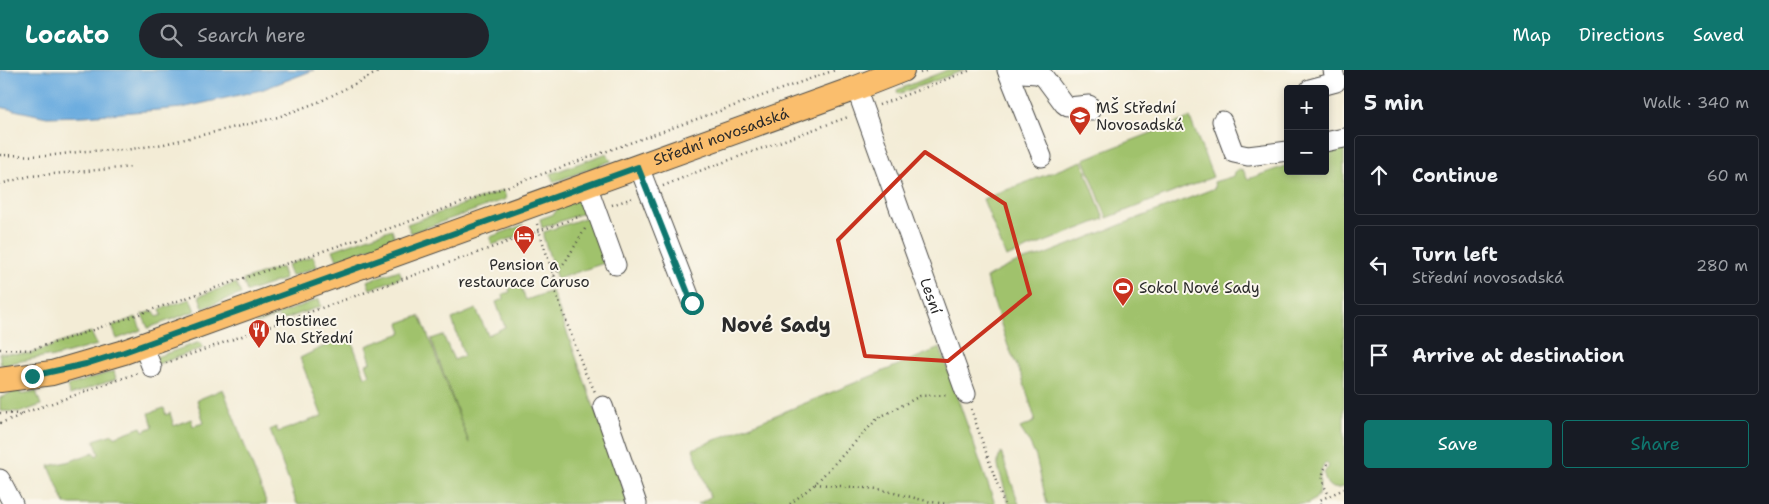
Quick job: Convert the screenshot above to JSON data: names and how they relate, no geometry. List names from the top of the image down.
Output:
{
  "streets": {
    "main road": ["Střední novosadská"],
    "street": ["Lesní"]
  },
  "crossings": [
    ["Střední novosadská", "Lesní"]
  ],
  "districts": ["Nové Sady"],
  "places": {
    "school or university": ["MŠ Střední Novosadská"],
    "hotel": ["Pension a restaurace Caruso"],
    "sports": ["Sokol Nové Sady"],
    "restaurant": ["Hostinec Na Střední"]
  },
  "page": {
    "header": "Locato",
    "search": "Search here",
    "nav": ["Map", "Directions", "Saved"],
    "heading": ["5 min", "Walk · 340 m"],
    "map_buttons": ["+", "−"],
    "list": [
      ["Continue", "60 m"],
      ["Turn left", "Střední novosadská", "280 m"],
      "Arrive at destination"
    ],
    "buttons": ["Save", "Share"]
  }
}
